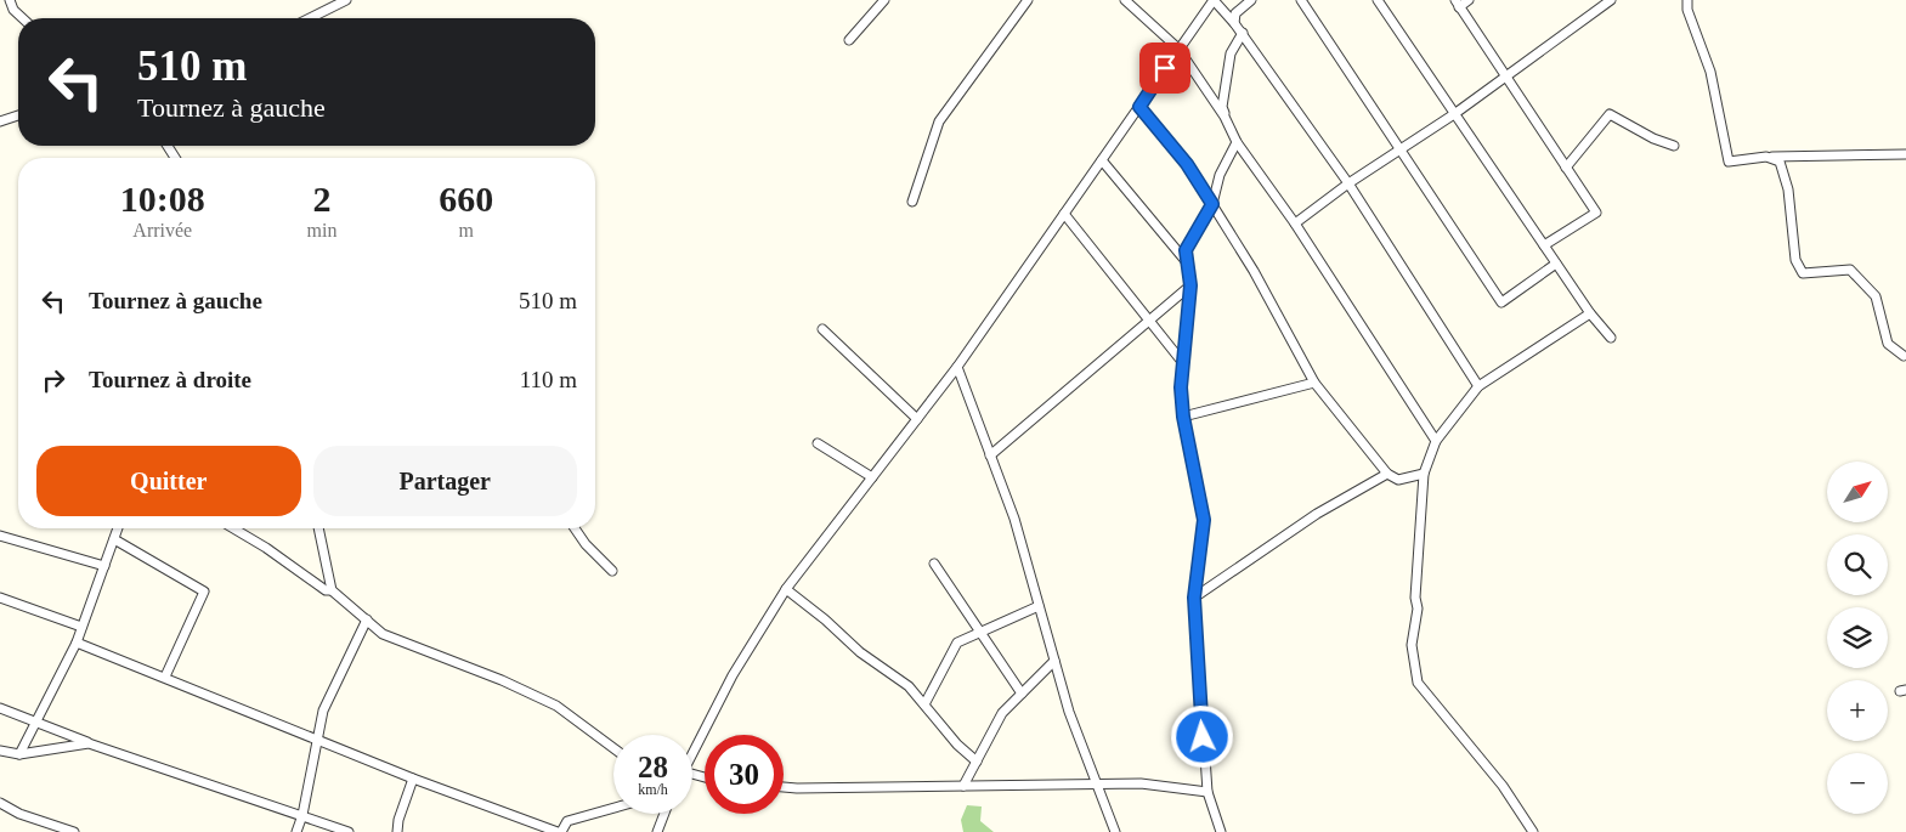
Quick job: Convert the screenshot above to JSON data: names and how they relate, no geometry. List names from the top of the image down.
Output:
{
  "north": "top right",
  "page": {
    "turn": ["510 m", "Tournez à gauche"],
    "eta": [
      "10:08",
      "Arrivée",
      "2",
      "min",
      "660",
      "m"
    ],
    "list": [
      {
        "name": "Tournez à gauche",
        "value": "510 m"
      },
      {
        "name": "Tournez à droite",
        "value": "110 m"
      }
    ],
    "buttons": ["Quitter", "Partager"],
    "map_buttons": ["+", "−"],
    "speed": "28 km/h",
    "limit": "30"
  }
}
